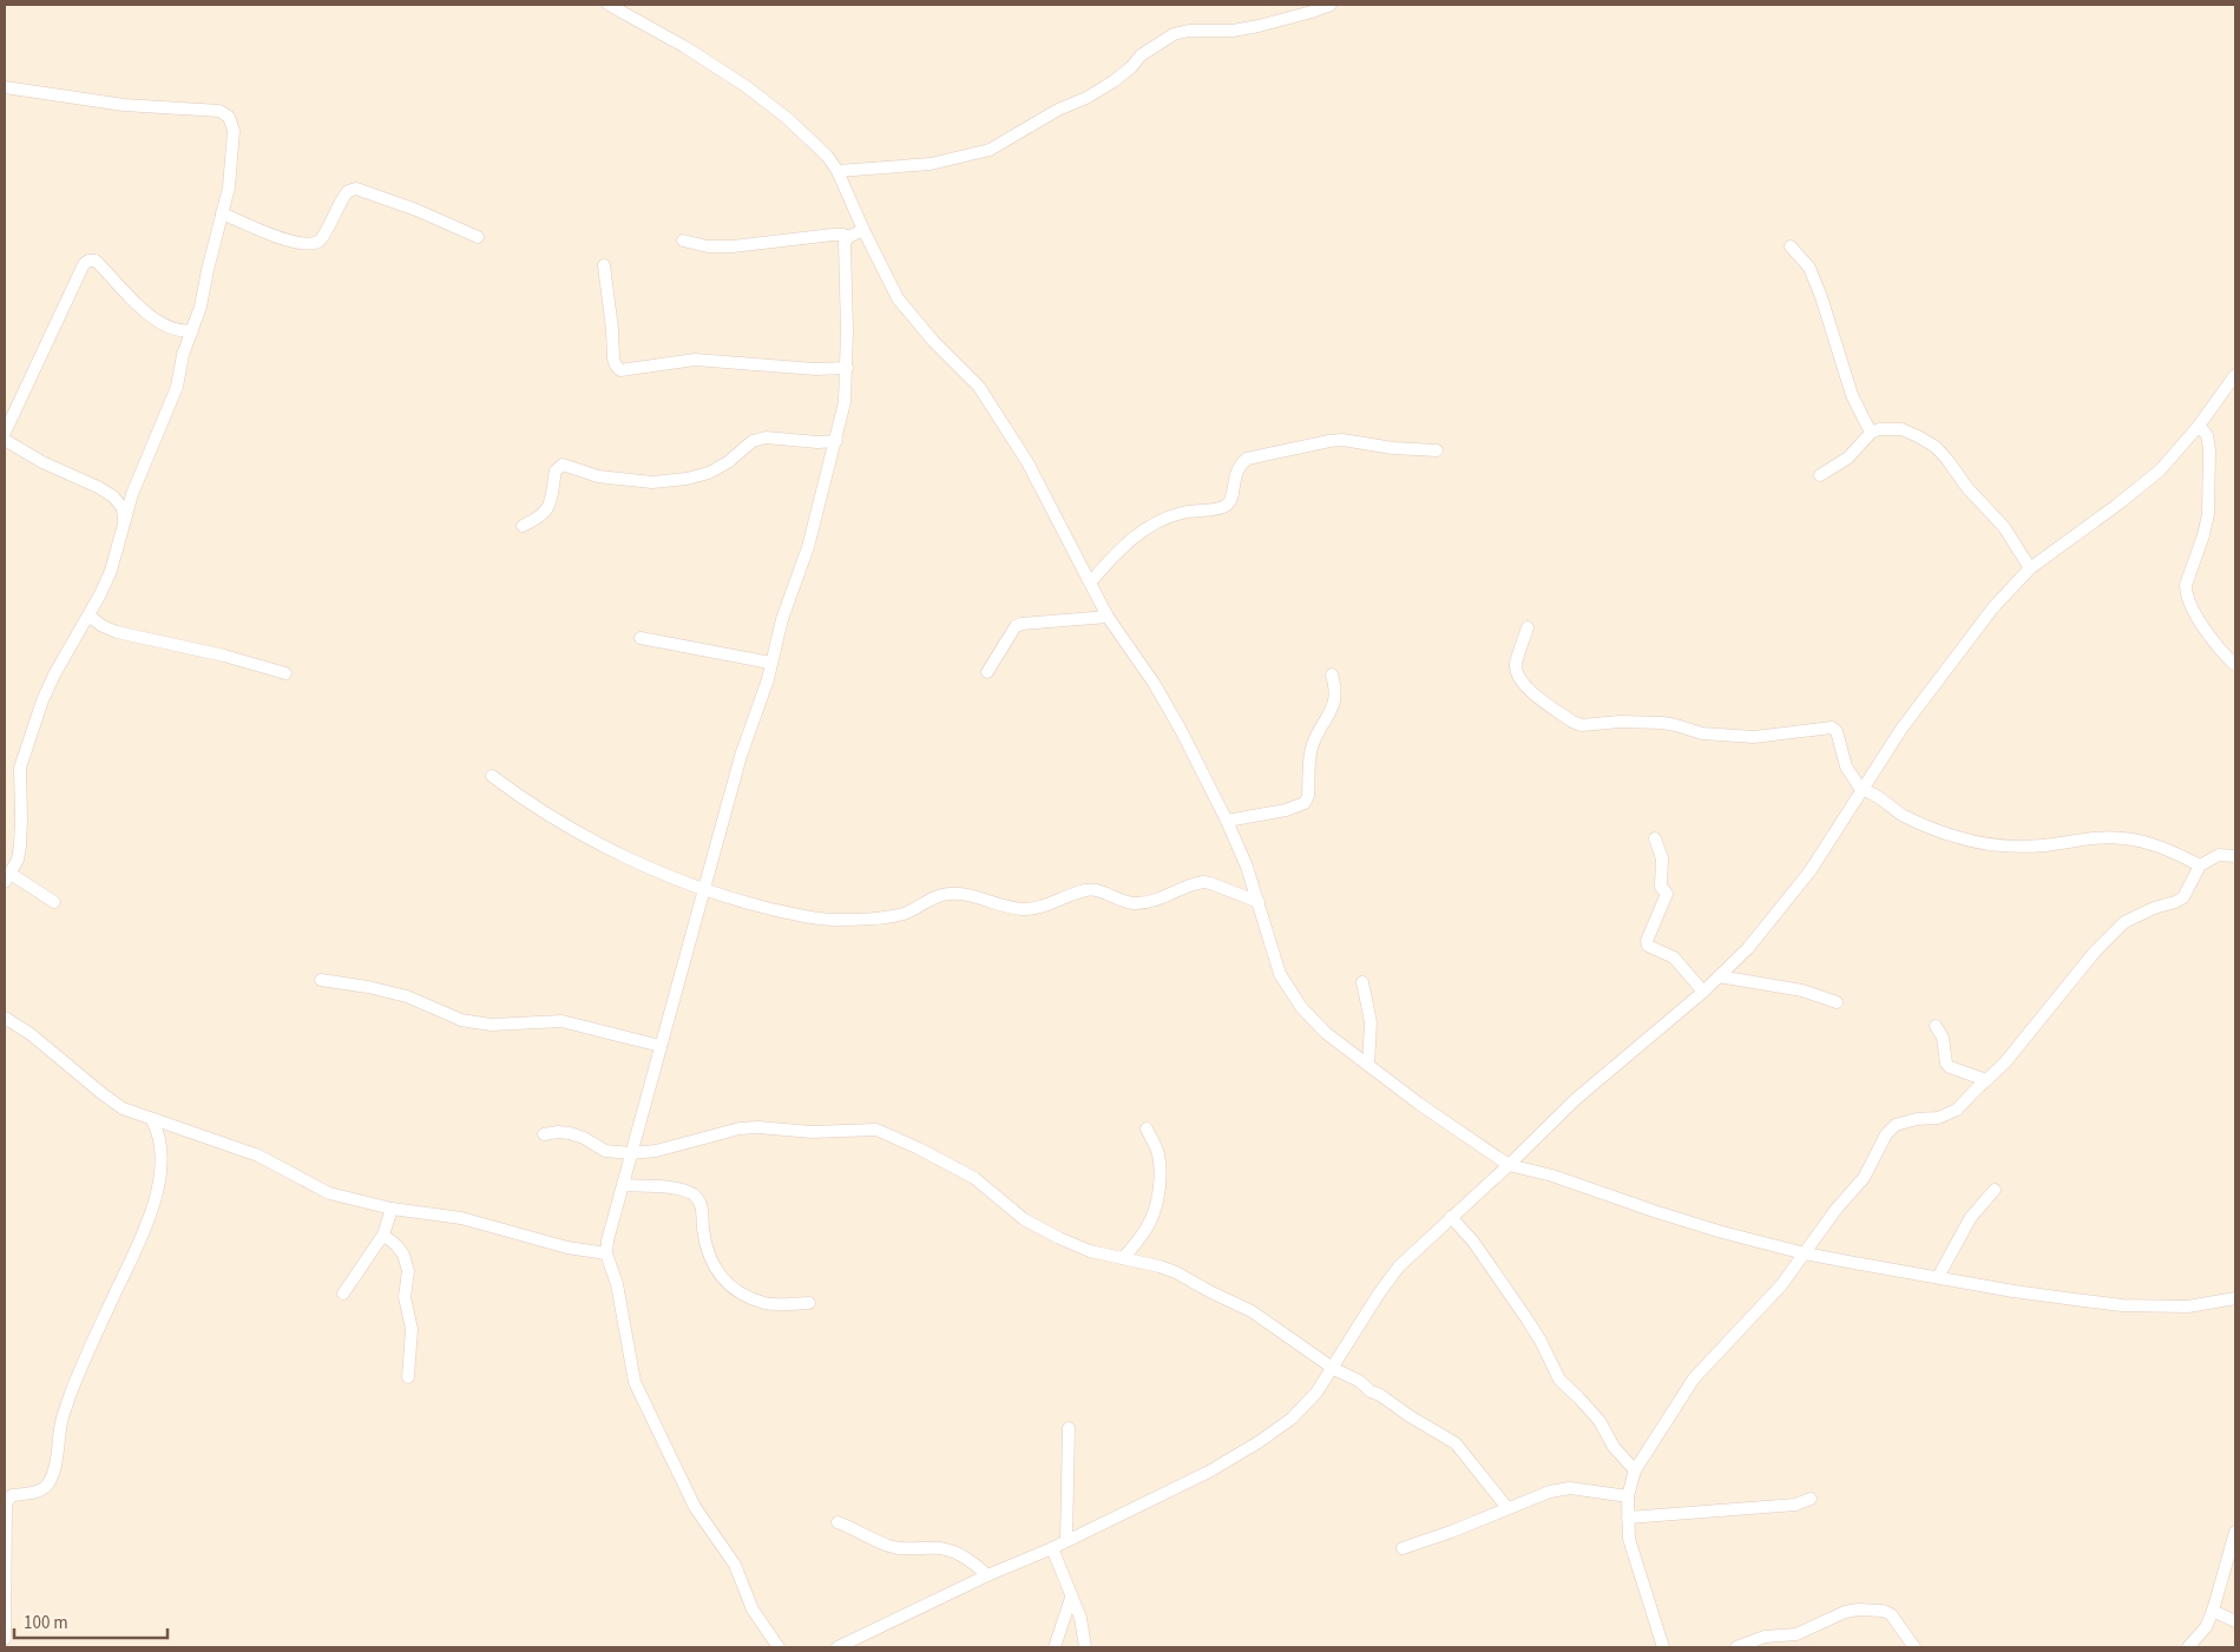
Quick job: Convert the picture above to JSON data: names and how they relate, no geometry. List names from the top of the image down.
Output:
{
  "scale_bar": "100 m"
}
